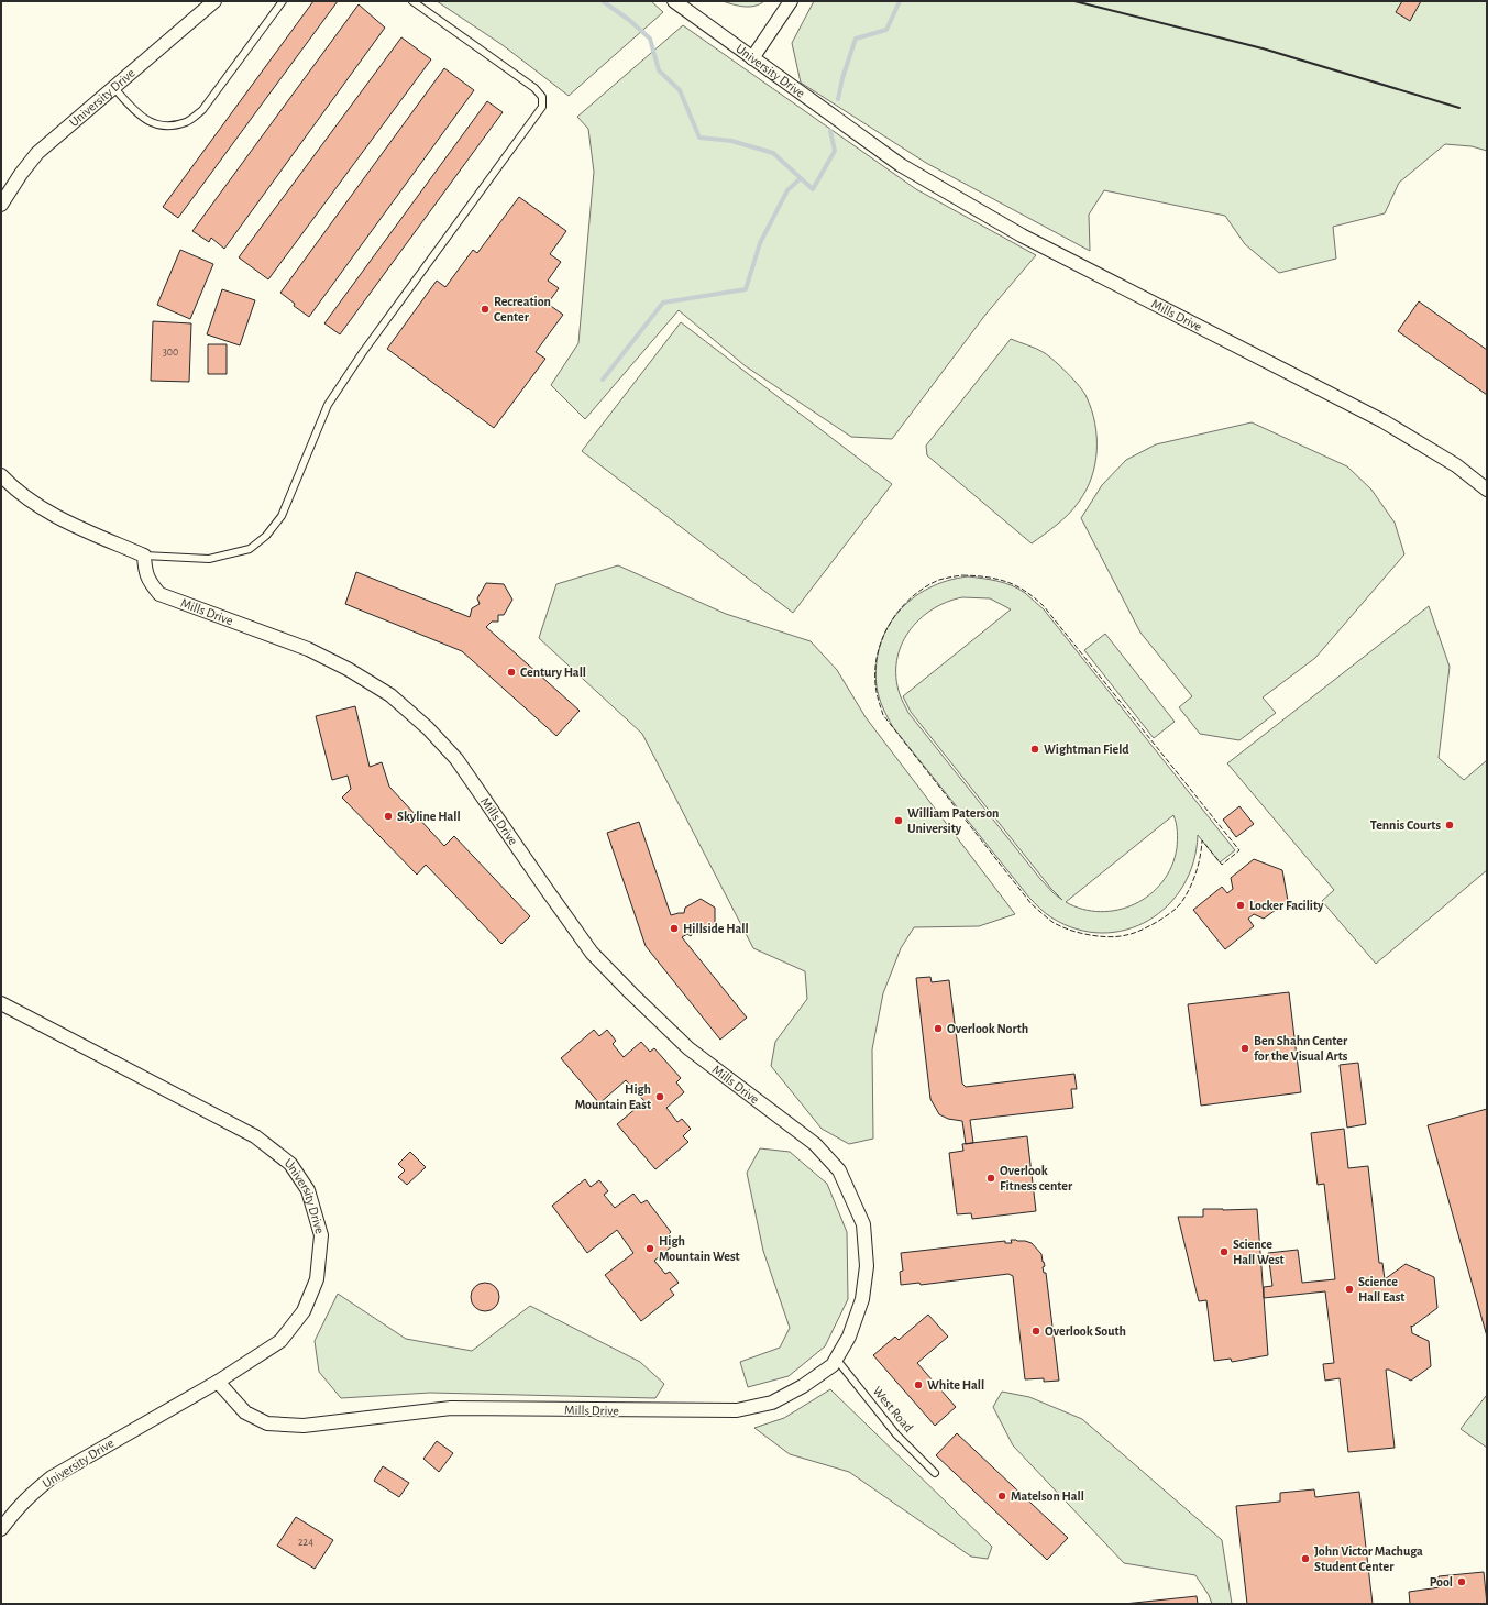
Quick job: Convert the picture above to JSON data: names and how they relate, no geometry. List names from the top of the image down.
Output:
{
  "streets": {
    "street": ["University Drive", "Mills Drive"],
    "lane": ["West Road"]
  },
  "crossings": [
    ["University Drive", "Mills Drive"],
    ["Mills Drive", "West Road"]
  ],
  "places": [
    "Recreation Center",
    "Century Hall",
    "Wightman Field",
    "Skyline Hall",
    "William Paterson University",
    "Tennis Courts",
    "Locker Facility",
    "Hillside Hall",
    "Overlook North",
    "Ben Shahn Center for the Visual Arts",
    "High Mountain East",
    "Overlook Fitness center",
    "High Mountain West",
    "Science Hall West",
    "Science Hall East",
    "Overlook South",
    "White Hall",
    "Matelson Hall",
    "John Victor Machuga Student Center",
    "Pool"
  ],
  "house_numbers": ["300", "224"]
}
